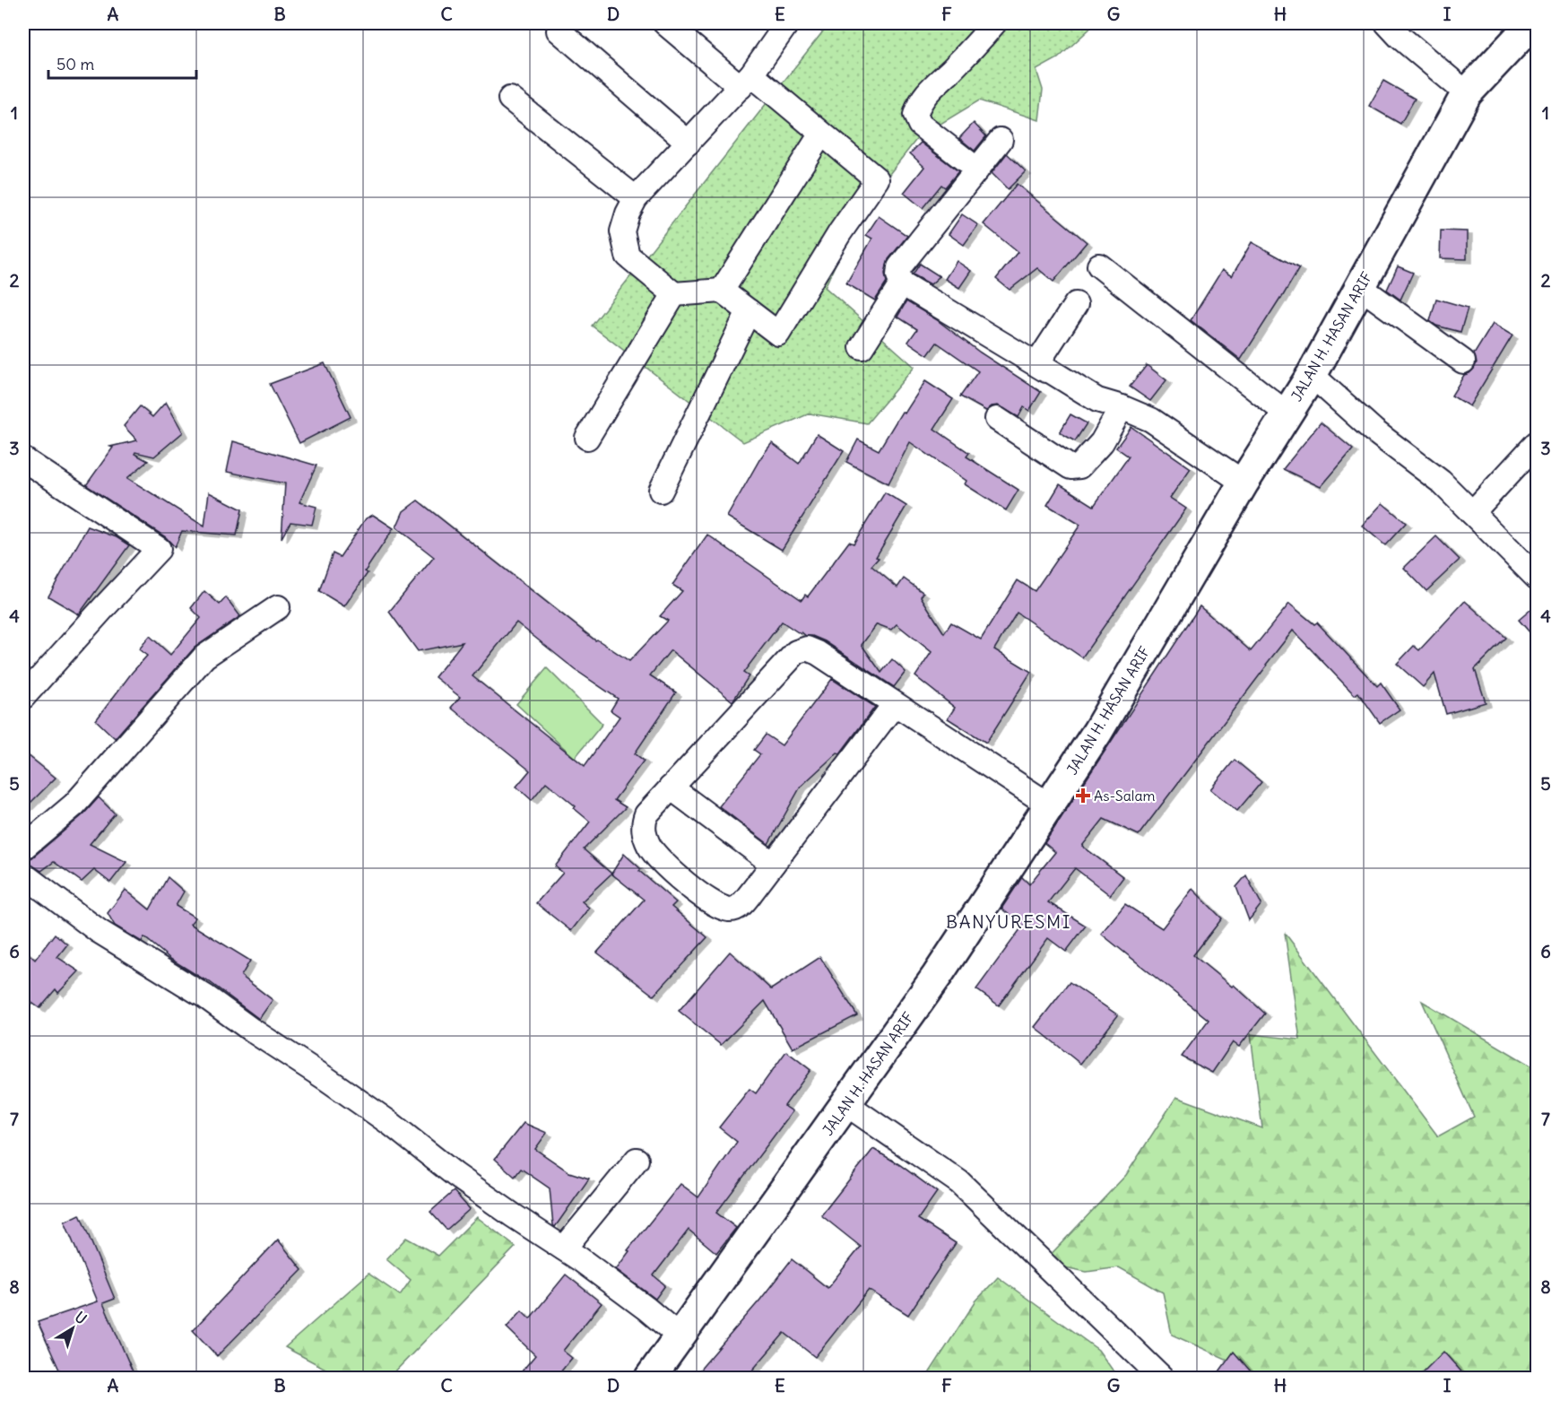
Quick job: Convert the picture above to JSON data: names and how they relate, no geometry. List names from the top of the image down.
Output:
{
  "streets": {
    "main road": ["JALAN H. HASAN ARIF"]
  },
  "districts": ["BANYURESMI"],
  "places": {
    "health": ["As-Salam"]
  },
  "scale_bar": "50 m",
  "north": "top right",
  "grid": {
    "columns": [
      "A",
      "B",
      "C",
      "D",
      "E",
      "F",
      "G",
      "H",
      "I"
    ],
    "rows": [
      "1",
      "2",
      "3",
      "4",
      "5",
      "6",
      "7",
      "8"
    ]
  }
}
